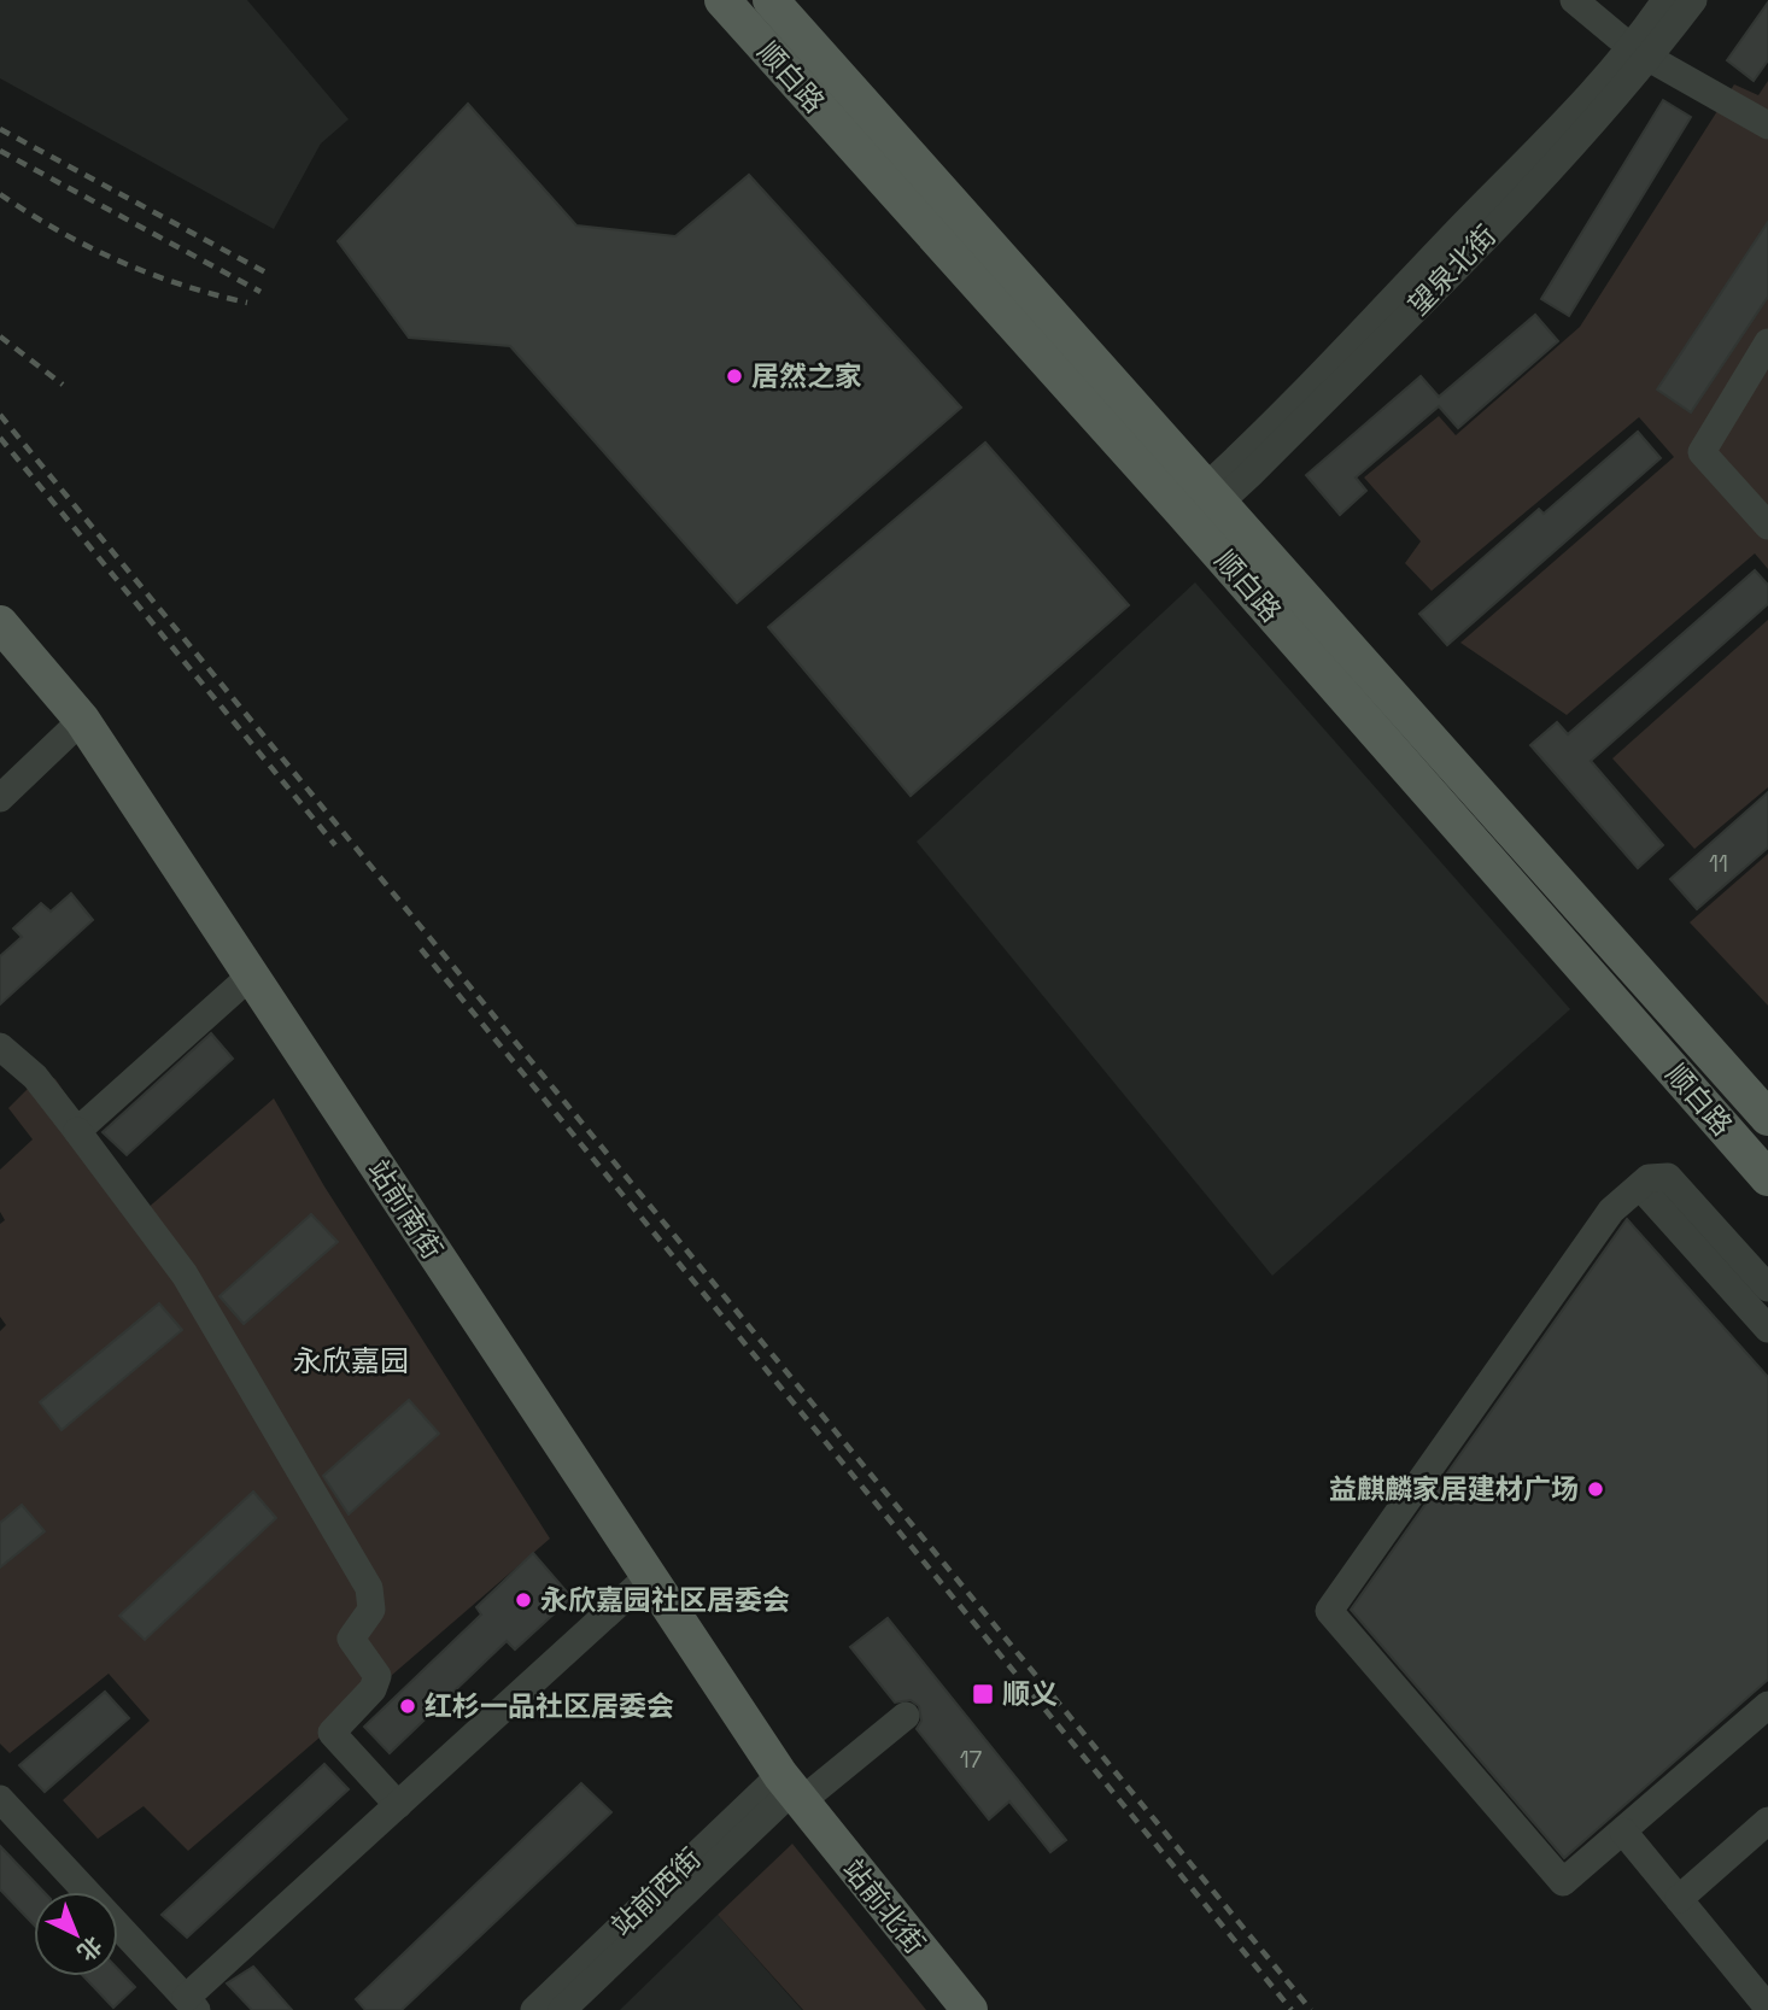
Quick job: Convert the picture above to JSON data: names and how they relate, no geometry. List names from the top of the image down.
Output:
{
  "streets": {
    "main road": ["顺白路", "站前南街", "站前北街"],
    "street": ["望泉北街", "站前西街"]
  },
  "crossings": [
    ["顺白路", "望泉北街"],
    ["站前南街", "站前西街"],
    ["站前南街", "站前北街"],
    ["站前西街", "站前北街"]
  ],
  "districts": ["永欣嘉园"],
  "places": {
    "other": [
      "居然之家",
      "益麒麟家居建材广场",
      "永欣嘉园社区居委会",
      "红杉一品社区居委会"
    ],
    "transit": ["顺义"]
  },
  "house_numbers": ["11", "17"],
  "north": "bottom right"
}
